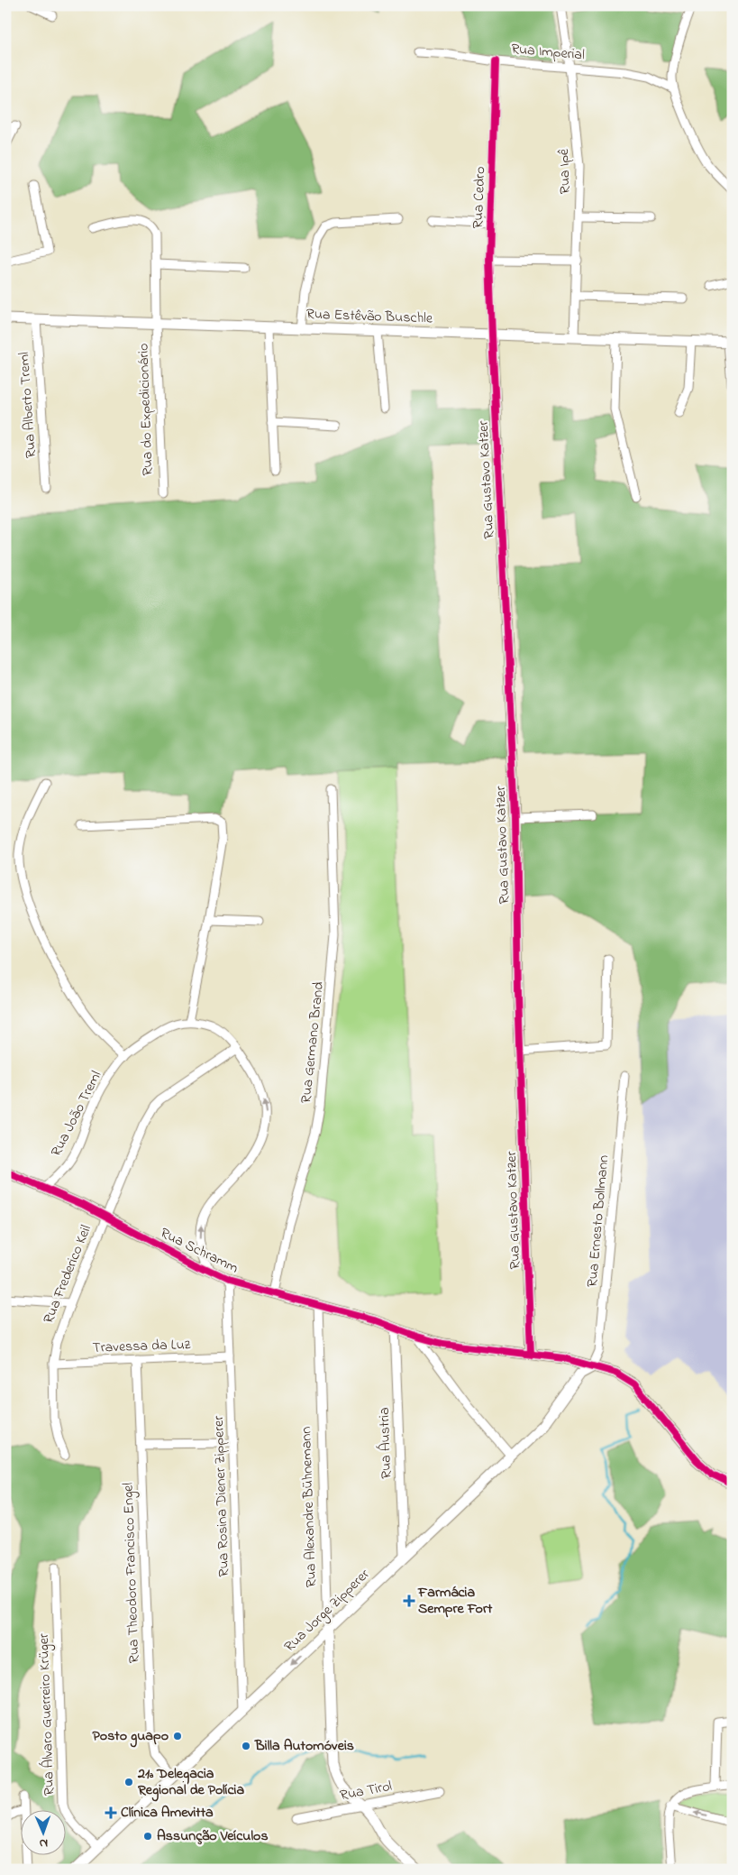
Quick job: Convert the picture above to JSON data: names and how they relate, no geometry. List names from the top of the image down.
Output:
{
  "streets": {
    "street": [
      "Rua Imperial",
      "Rua Ipê",
      "Rua Cedro",
      "Rua Estêvão Buschle",
      "Rua Alberto Treml",
      "Rua do Expedicionário",
      "Rua Gustavo Katzer",
      "Rua Germano Brand",
      "Rua João Treml",
      "Rua Ernesto Bollmann",
      "Rua Schramm",
      "Rua Frederico Keil",
      "Travessa da Luz",
      "Rua Áustria",
      "Rua Rosina Diener Zipperer",
      "Rua Alexandre Bühnemann",
      "Rua Theodoro Francisco Engel",
      "Rua Jorge Zipperer",
      "Rua Álvaro Guerreiro Krüger",
      "Rua Tirol"
    ]
  },
  "crossings": [
    ["Rua Imperial", "Rua Ipê"],
    ["Rua Imperial", "Rua Cedro"],
    ["Rua Ipê", "Rua Estêvão Buschle"],
    ["Rua Cedro", "Rua Estêvão Buschle"],
    ["Rua Cedro", "Rua Gustavo Katzer"],
    ["Rua Estêvão Buschle", "Rua Alberto Treml"],
    ["Rua Estêvão Buschle", "Rua do Expedicionário"],
    ["Rua Estêvão Buschle", "Rua Gustavo Katzer"],
    ["Rua Gustavo Katzer", "Rua Schramm"],
    ["Rua Germano Brand", "Rua Schramm"],
    ["Rua João Treml", "Rua Schramm"],
    ["Rua Ernesto Bollmann", "Rua Schramm"],
    ["Rua Ernesto Bollmann", "Rua Jorge Zipperer"],
    ["Rua Schramm", "Rua Frederico Keil"],
    ["Rua Schramm", "Rua Áustria"],
    ["Rua Schramm", "Rua Rosina Diener Zipperer"],
    ["Rua Schramm", "Rua Alexandre Bühnemann"],
    ["Rua Schramm", "Rua Jorge Zipperer"],
    ["Rua Frederico Keil", "Travessa da Luz"],
    ["Travessa da Luz", "Rua Rosina Diener Zipperer"],
    ["Travessa da Luz", "Rua Theodoro Francisco Engel"],
    ["Rua Áustria", "Rua Jorge Zipperer"],
    ["Rua Rosina Diener Zipperer", "Rua Jorge Zipperer"],
    ["Rua Alexandre Bühnemann", "Rua Jorge Zipperer"],
    ["Rua Alexandre Bühnemann", "Rua Tirol"],
    ["Rua Theodoro Francisco Engel", "Rua Jorge Zipperer"],
    ["Rua Jorge Zipperer", "Rua Álvaro Guerreiro Krüger"]
  ],
  "places": {
    "health": ["Farmácia Sempre Fort", "Clínica Amevitta"],
    "other": [
      "Posto guapo",
      "Billa Automóveis",
      "21ª Delegacia Regional de Polícia",
      "Assunção Veículos"
    ]
  },
  "north": "bottom"
}
